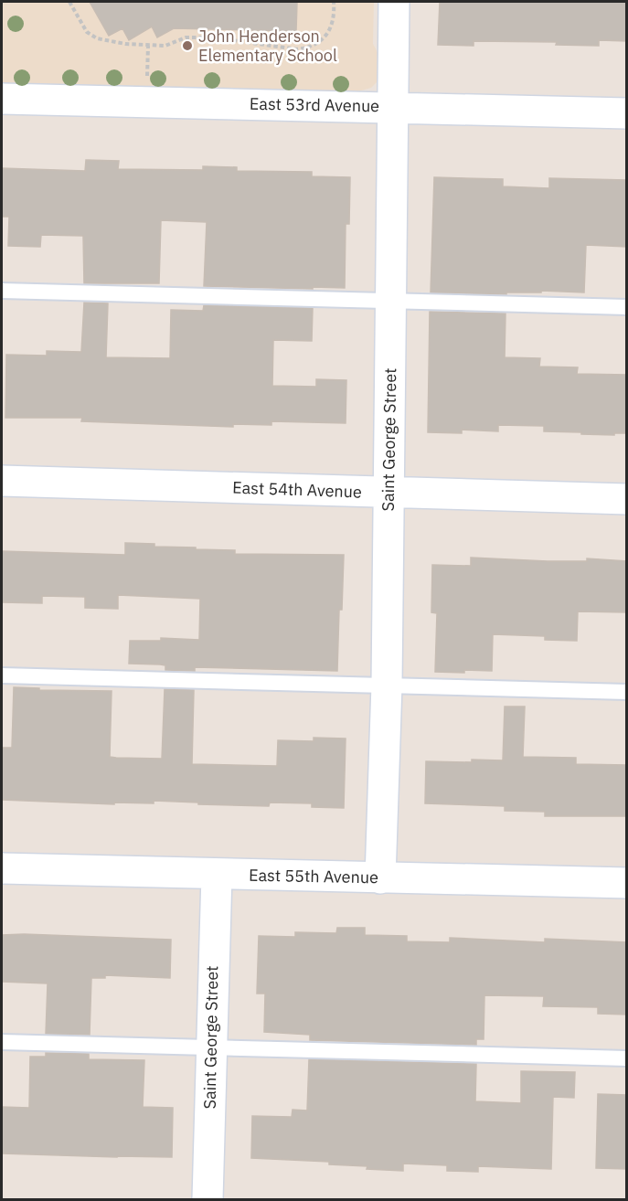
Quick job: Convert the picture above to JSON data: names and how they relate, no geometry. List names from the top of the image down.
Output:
{
  "streets": {
    "street": [
      "East 53rd Avenue",
      "Saint George Street",
      "East 54th Avenue",
      "East 55th Avenue"
    ]
  },
  "crossings": [
    ["East 53rd Avenue", "Saint George Street"],
    ["Saint George Street", "East 54th Avenue"],
    ["Saint George Street", "East 55th Avenue"]
  ],
  "places": ["John Henderson Elementary School"]
}
